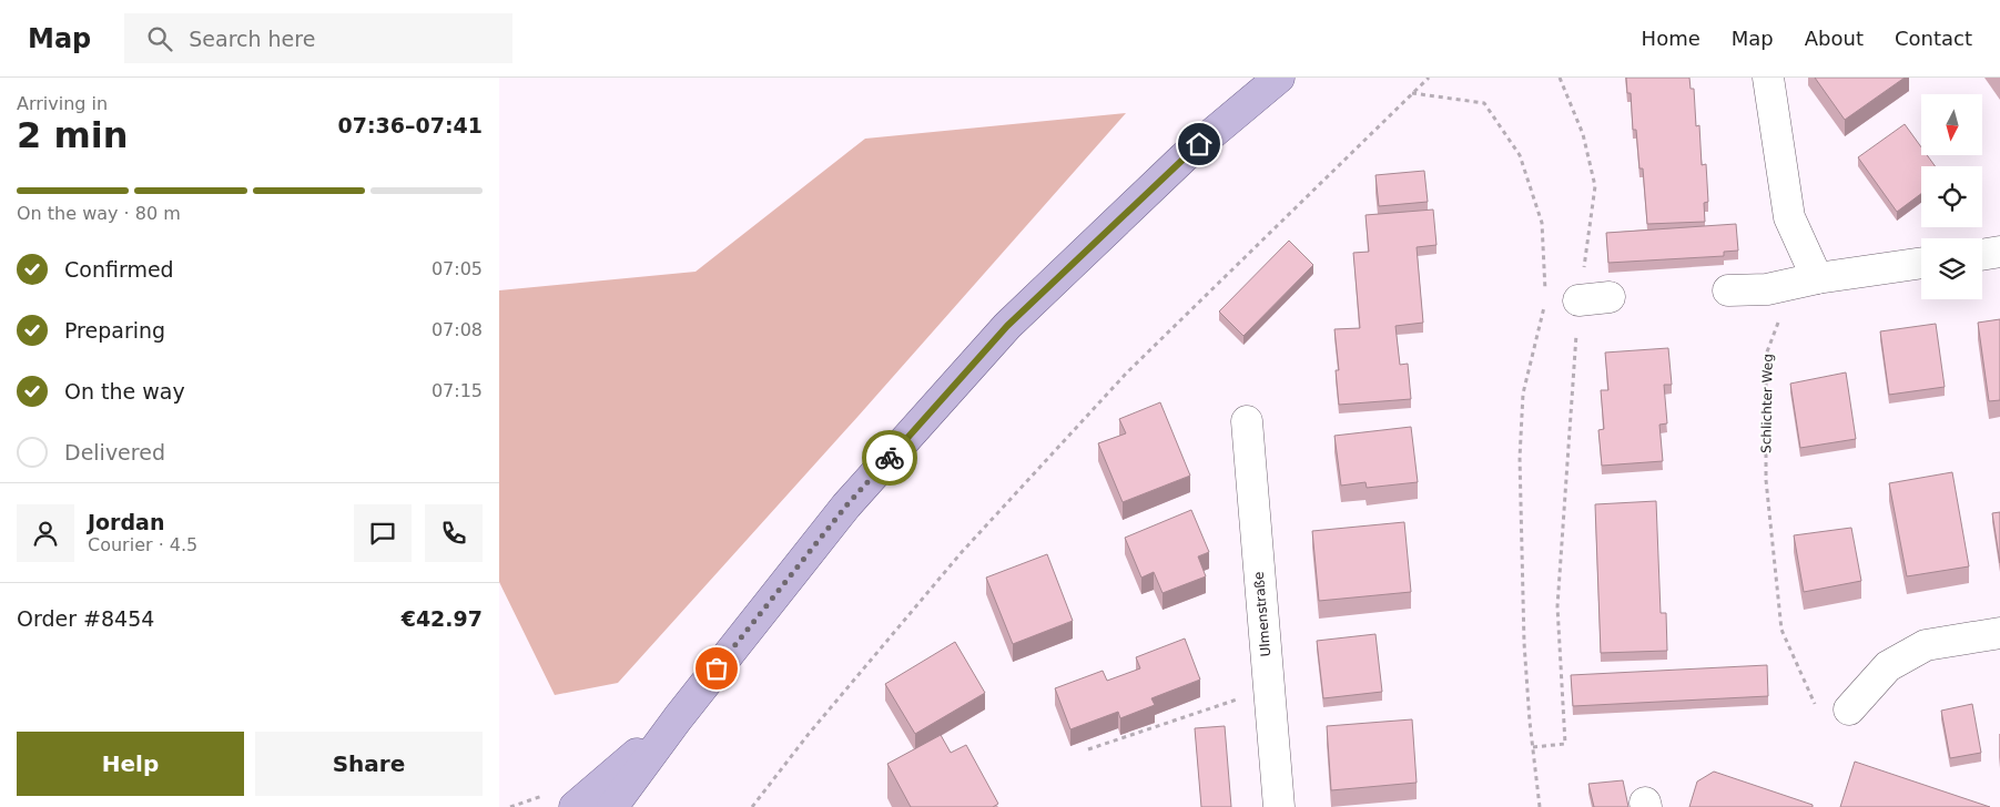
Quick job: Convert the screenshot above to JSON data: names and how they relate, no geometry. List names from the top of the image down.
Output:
{
  "streets": {
    "street": ["Ulmenstraße"],
    "path": ["Schlichter Weg"]
  },
  "north": "bottom",
  "page": {
    "header": "Map",
    "search": "Search here",
    "nav": [
      "Home",
      "Map",
      "About",
      "Contact"
    ],
    "heading": ["2 min", "Arriving in", "07:36–07:41"],
    "panel": [
      "Jordan",
      "Courier · 4.5",
      "Order #8454",
      "€42.97"
    ],
    "bar": "On the way · 80 m",
    "list": [
      ["Confirmed", "07:05"],
      ["Preparing", "07:08"],
      ["On the way", "07:15"],
      "Delivered"
    ],
    "buttons": ["Help", "Share"]
  }
}
